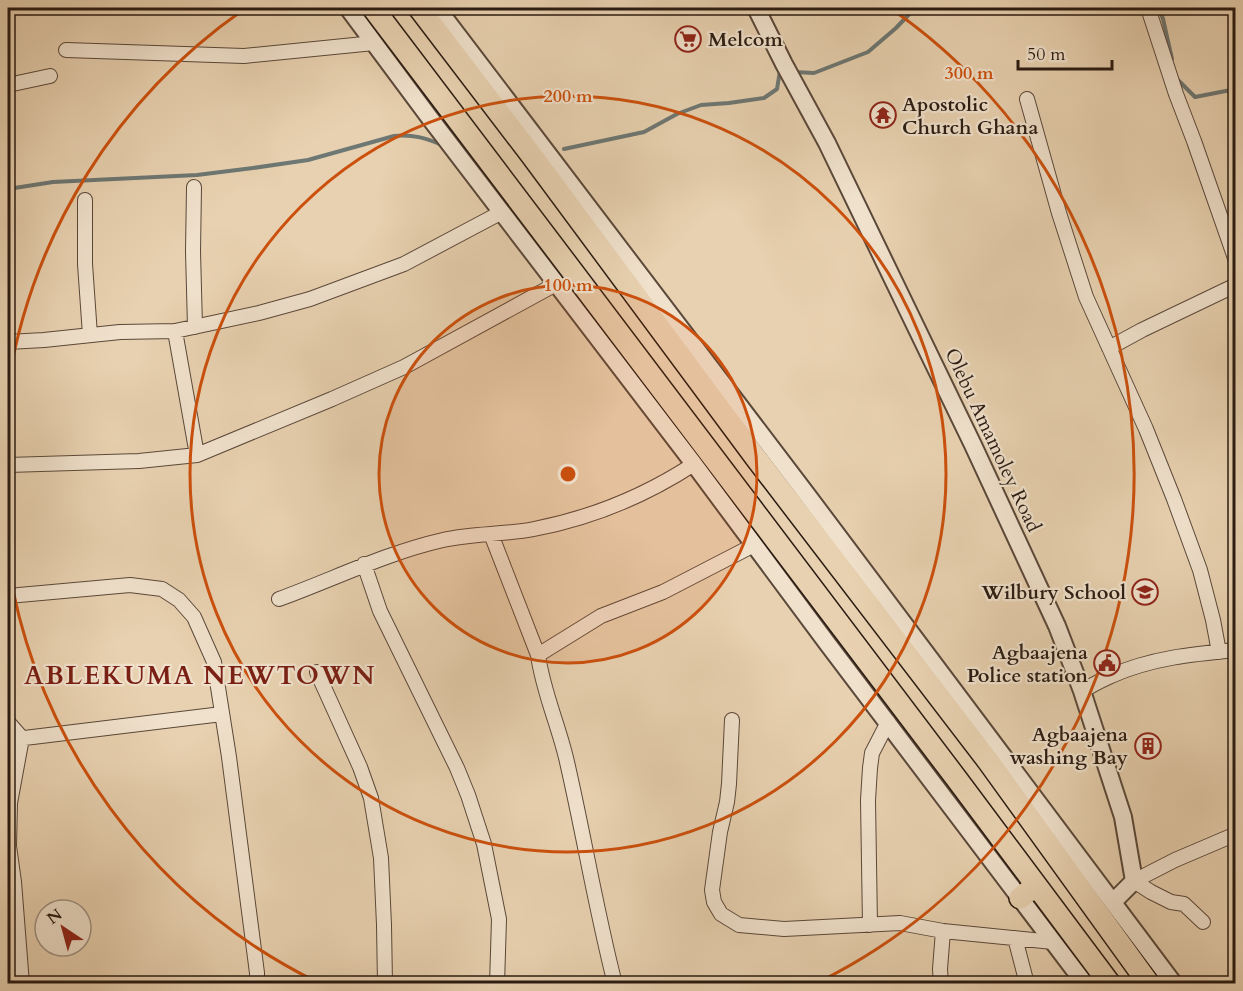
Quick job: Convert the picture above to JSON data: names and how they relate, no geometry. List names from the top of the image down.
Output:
{
  "streets": {
    "street": ["Olebu Amamoley Road"]
  },
  "districts": ["ABLEKUMA NEWTOWN"],
  "places": {
    "supermarket": ["Melcom"],
    "temple": ["Apostolic Church Ghana"],
    "school or university": ["Wilbury School"],
    "public building": ["Agbaajena Police station"],
    "building": ["Agbaajena washing Bay"]
  },
  "scale_bar": "50 m",
  "north": "top left",
  "rings": ["300 m", "200 m", "100 m"]
}
